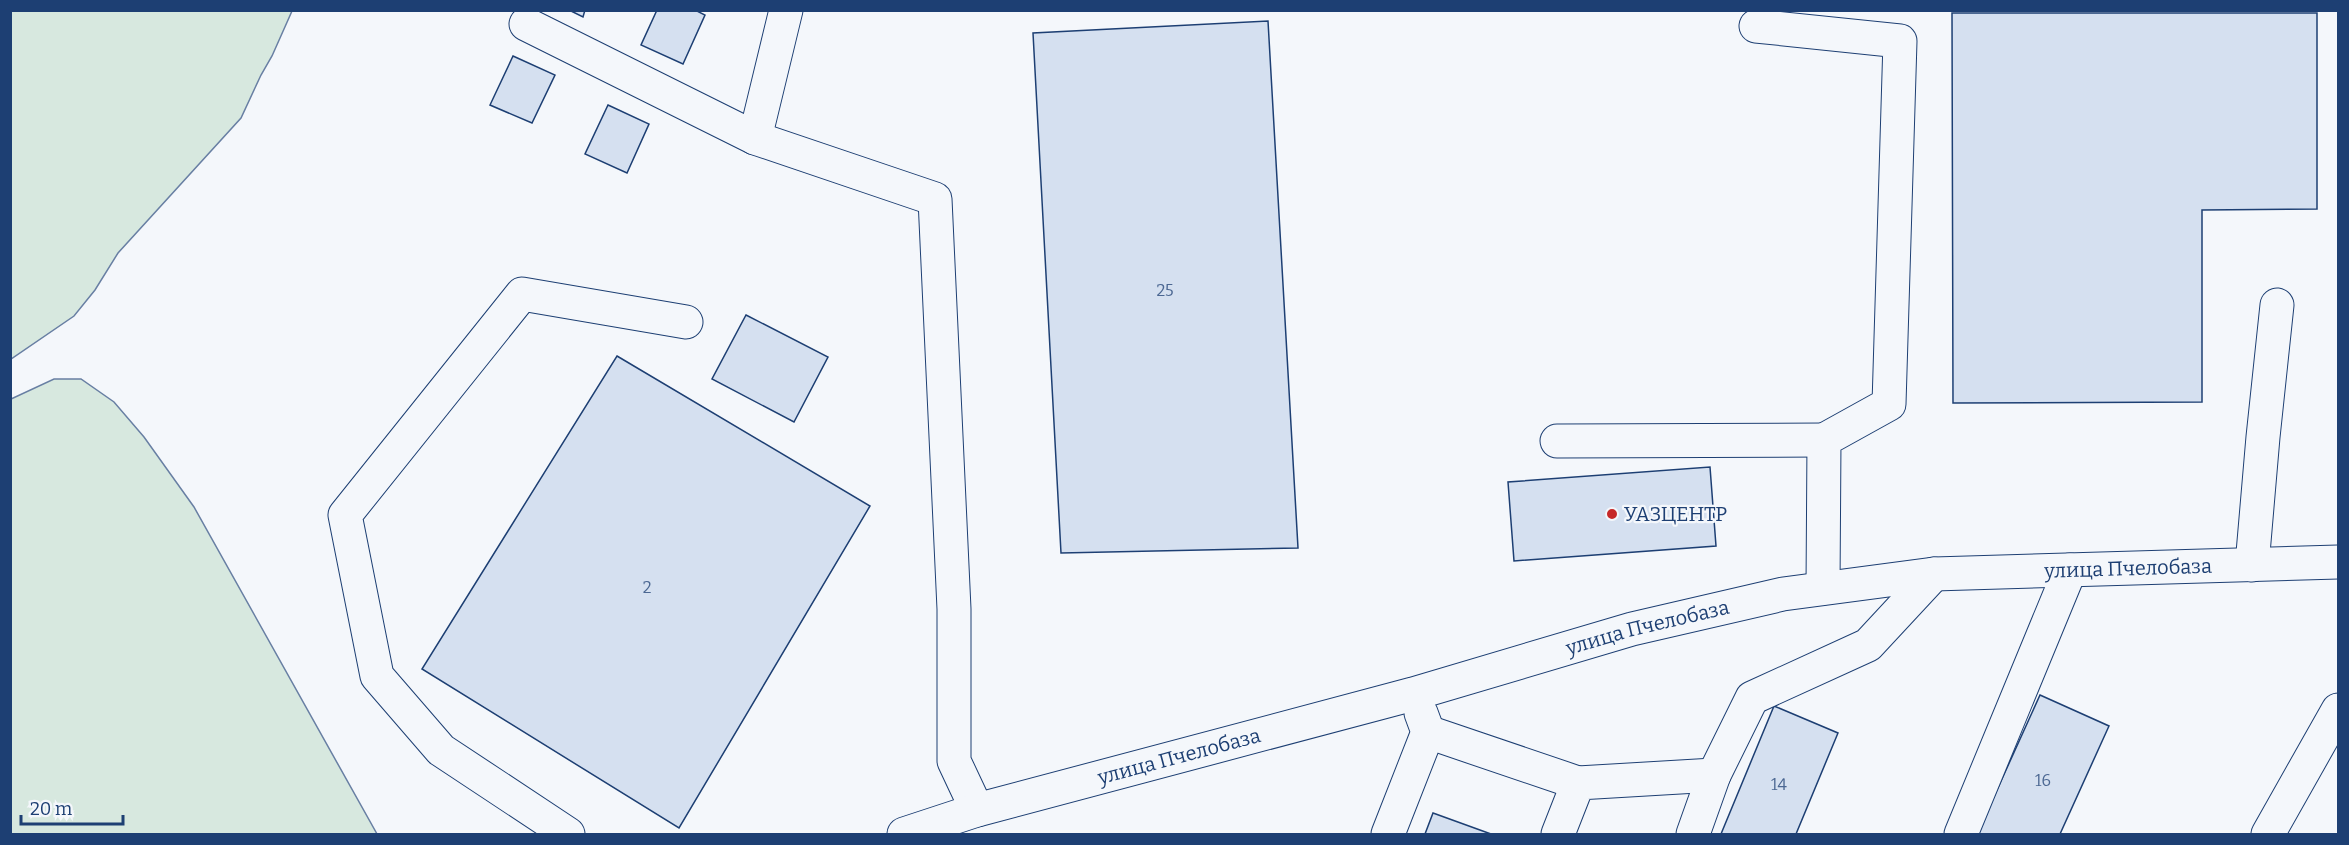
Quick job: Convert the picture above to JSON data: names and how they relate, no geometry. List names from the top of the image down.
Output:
{
  "streets": {
    "street": ["улица Пчелобаза"]
  },
  "places": ["УАЗЦЕНТР"],
  "house_numbers": [
    "25",
    "2",
    "16",
    "14"
  ],
  "scale_bar": "20 m"
}
